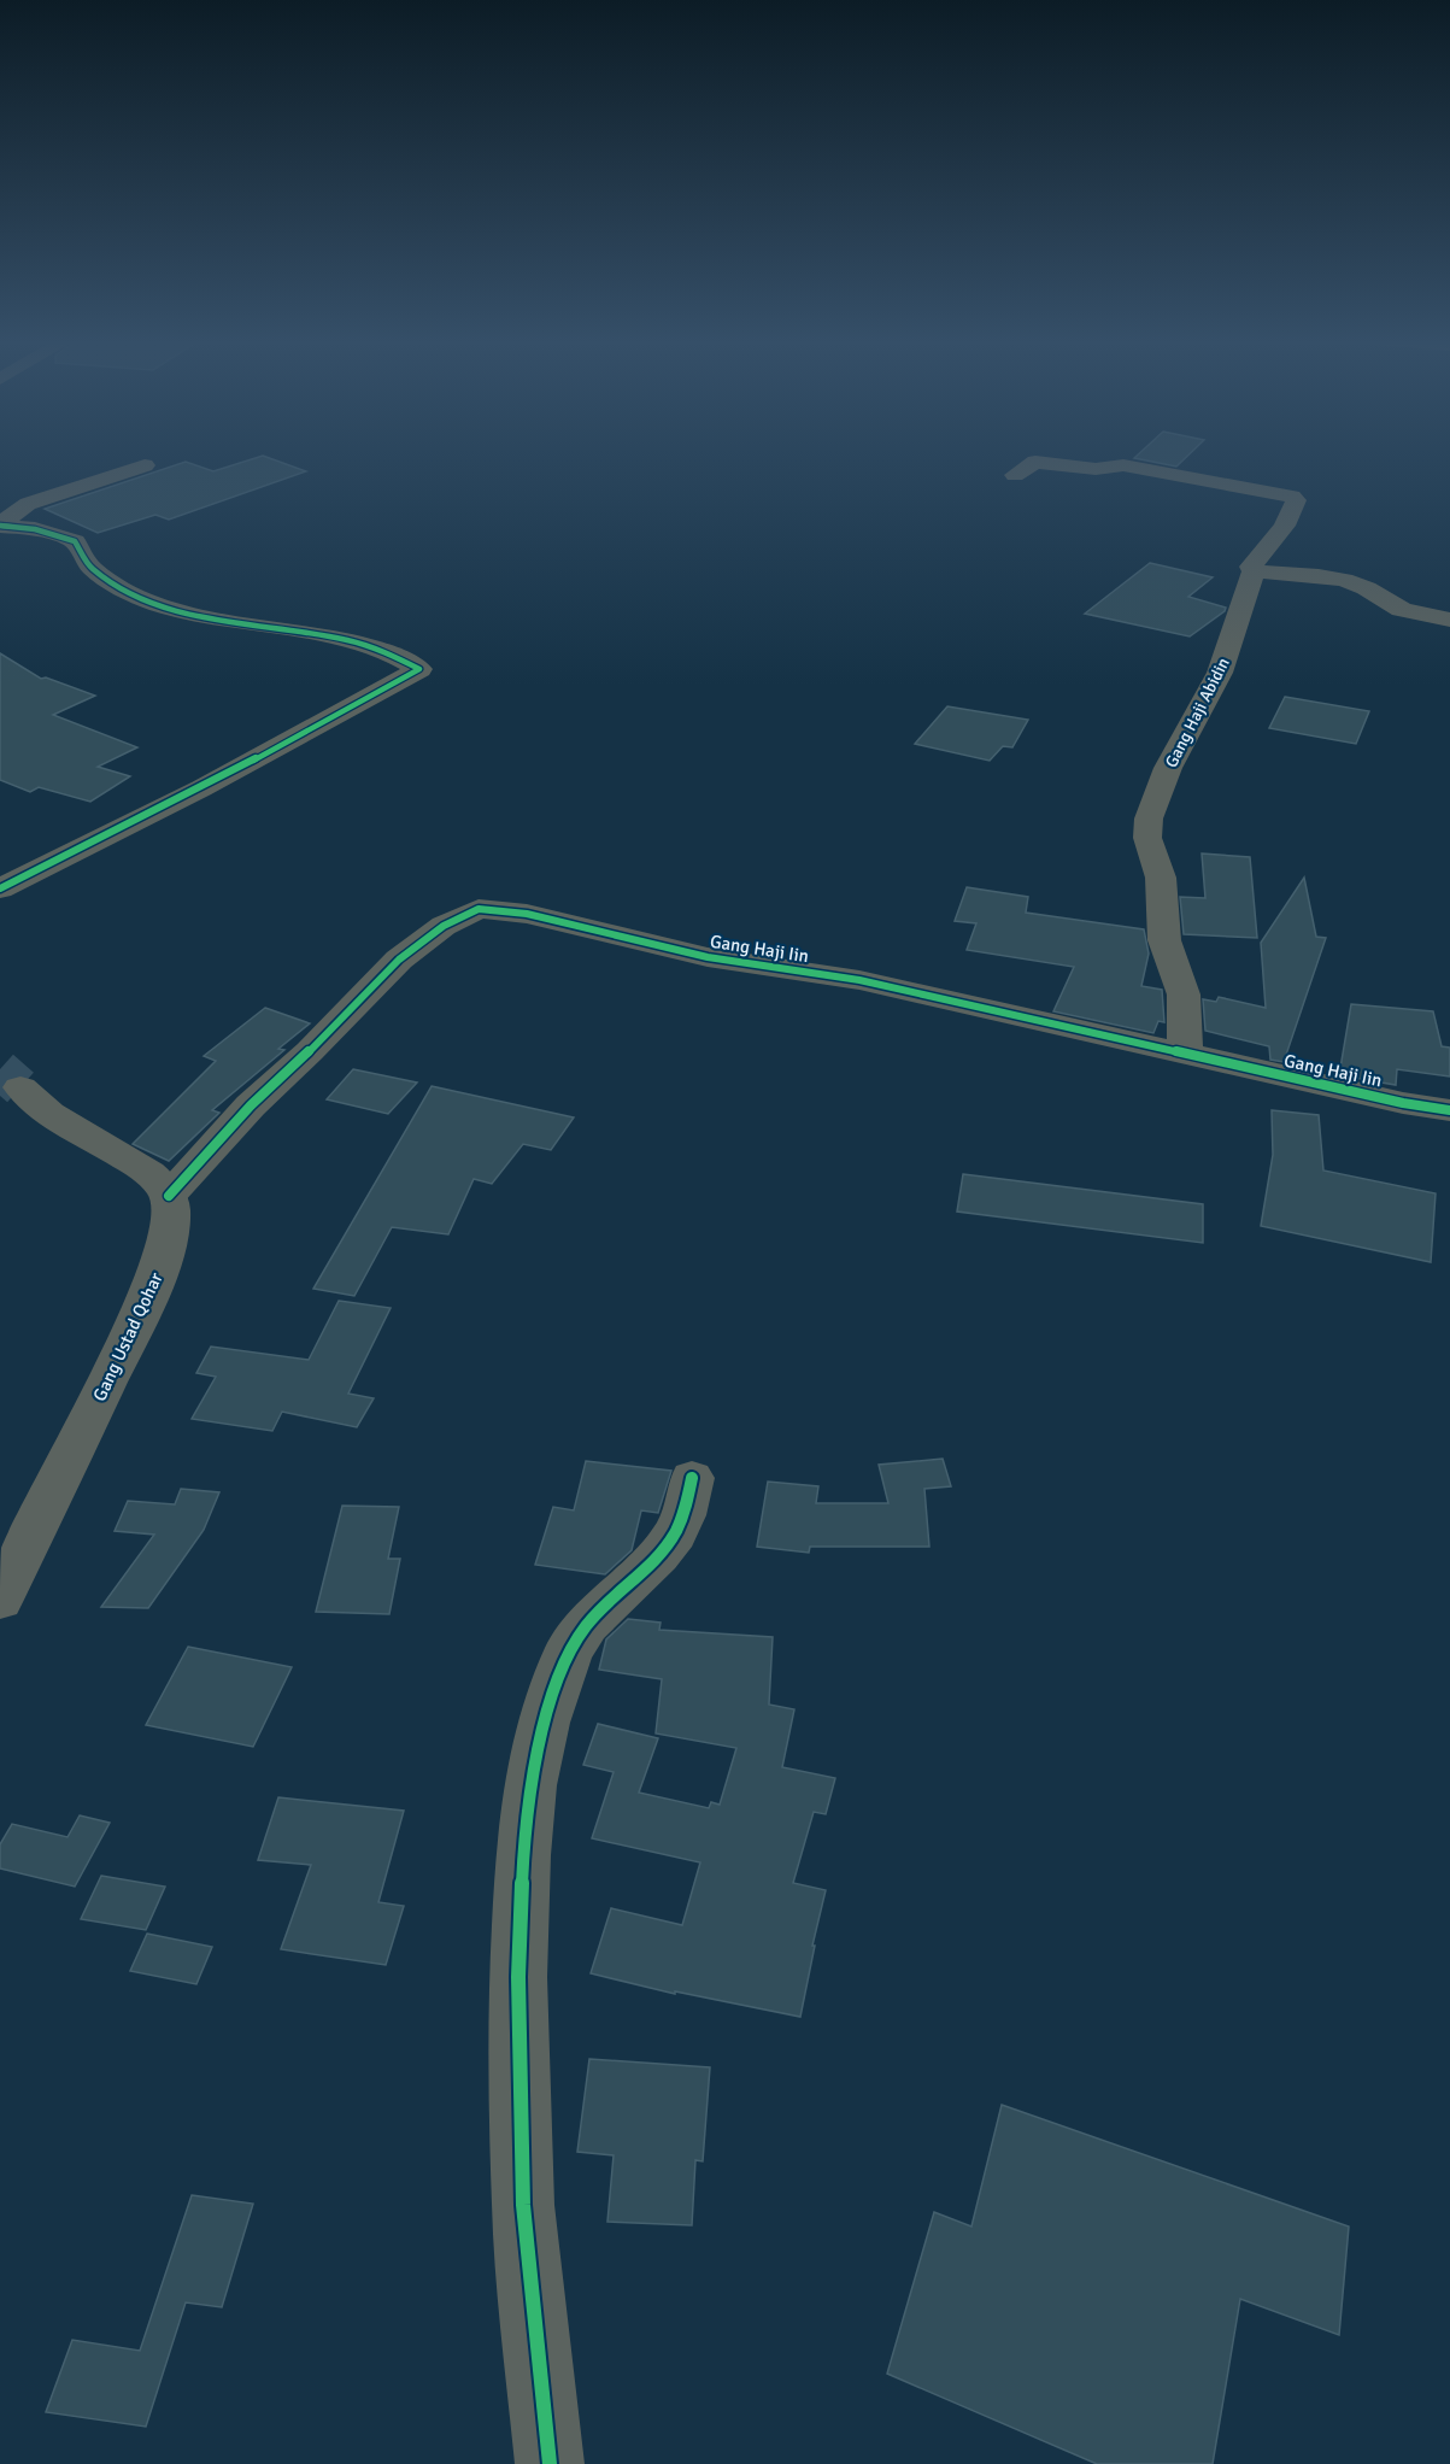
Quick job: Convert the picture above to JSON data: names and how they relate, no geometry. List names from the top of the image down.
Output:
{
  "streets": {
    "street": ["Gang Haji Abidin", "Gang Haji Iin", "Gang Ustad Qohar"]
  },
  "crossings": [
    ["Gang Haji Abidin", "Gang Haji Iin"],
    ["Gang Haji Iin", "Gang Ustad Qohar"]
  ]
}
